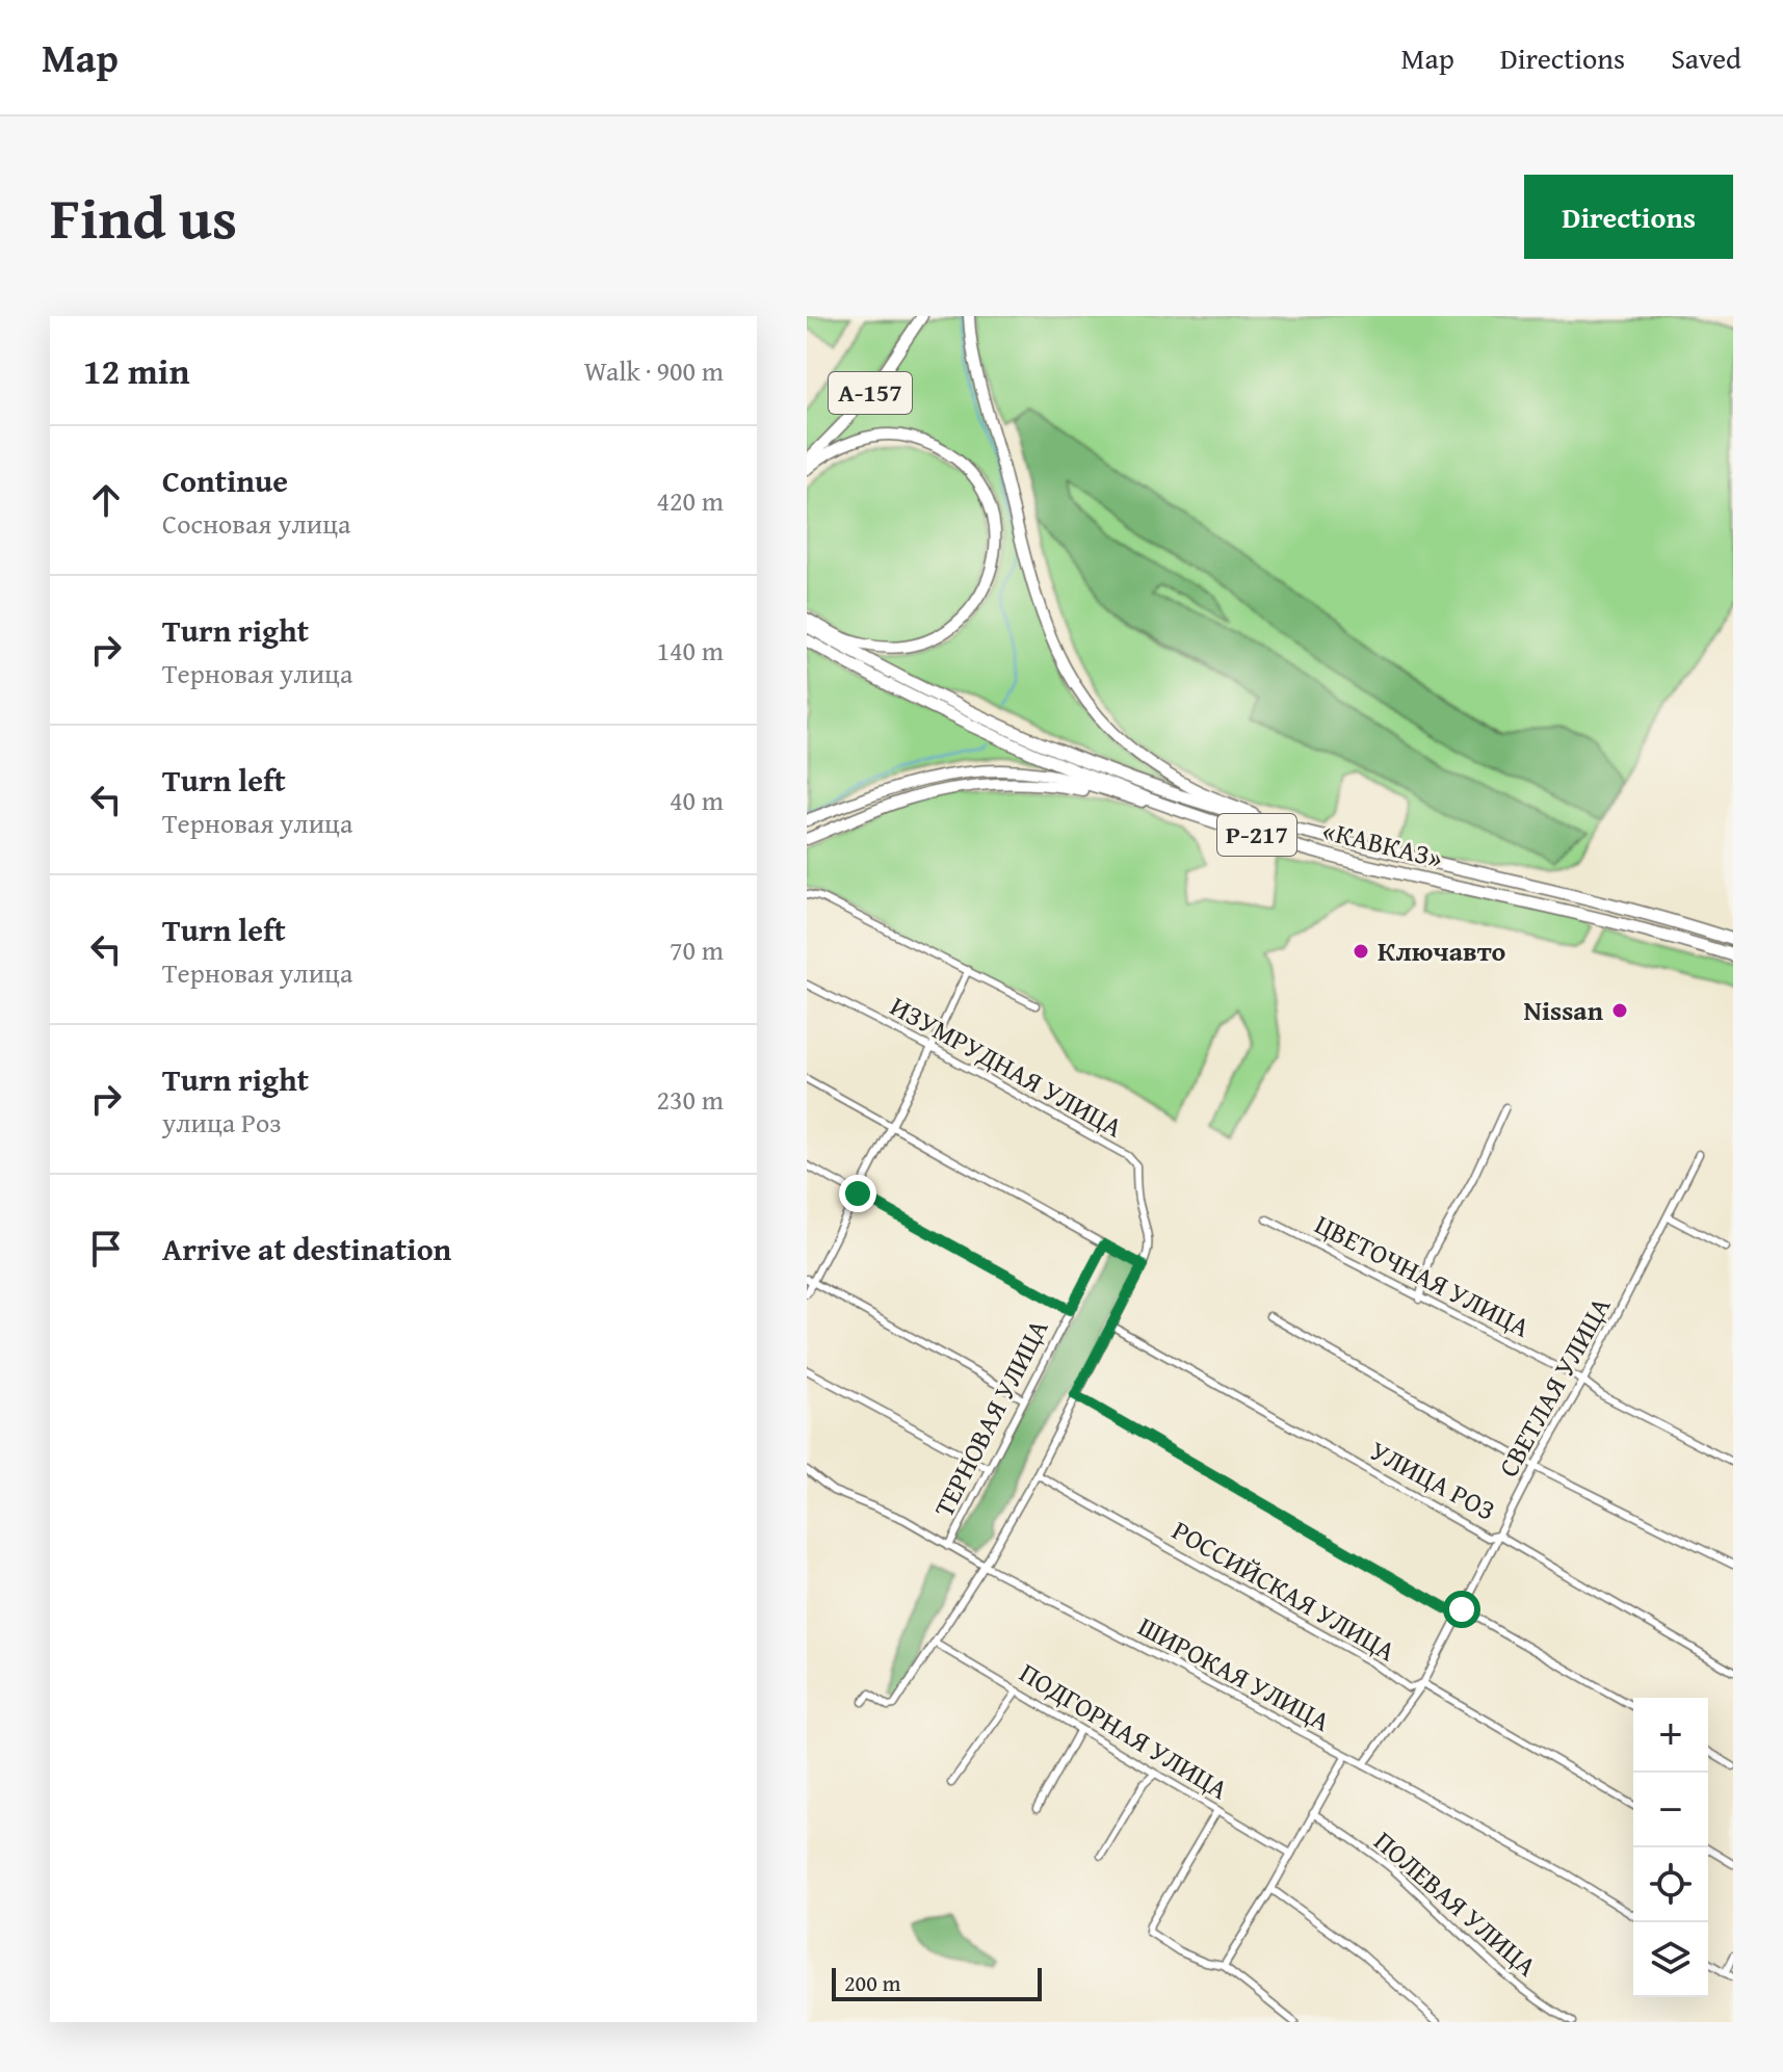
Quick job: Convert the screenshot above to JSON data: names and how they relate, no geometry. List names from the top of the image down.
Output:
{
  "streets": {
    "highway": ["Р-217", "«КАВКАЗ»"],
    "main road": ["А-157"],
    "street": [
      "ИЗУМРУДНАЯ УЛИЦА",
      "ЦВЕТОЧНАЯ УЛИЦА",
      "СВЕТЛАЯ УЛИЦА",
      "ТЕРНОВАЯ УЛИЦА",
      "УЛИЦА РОЗ",
      "РОССИЙСКАЯ УЛИЦА",
      "ШИРОКАЯ УЛИЦА",
      "ПОДГОРНАЯ УЛИЦА",
      "ПОЛЕВАЯ УЛИЦА"
    ]
  },
  "crossings": [
    ["ЦВЕТОЧНАЯ УЛИЦА", "СВЕТЛАЯ УЛИЦА"],
    ["СВЕТЛАЯ УЛИЦА", "УЛИЦА РОЗ"],
    ["СВЕТЛАЯ УЛИЦА", "РОССИЙСКАЯ УЛИЦА"],
    ["СВЕТЛАЯ УЛИЦА", "ШИРОКАЯ УЛИЦА"],
    ["ТЕРНОВАЯ УЛИЦА", "ШИРОКАЯ УЛИЦА"]
  ],
  "places": ["Ключавто", "Nissan"],
  "scale_bar": "200 m",
  "page": {
    "header": "Map",
    "nav": ["Map", "Directions", "Saved"],
    "title": "Find us",
    "buttons": "Directions",
    "heading": ["12 min", "Walk · 900 m"],
    "list": [
      ["Continue", "Сосновая улица", "420 m"],
      ["Turn right", "Терновая улица", "140 m"],
      ["Turn left", "Терновая улица", "40 m"],
      ["Turn left", "Терновая улица", "70 m"],
      ["Turn right", "улица Роз", "230 m"],
      "Arrive at destination"
    ],
    "map_buttons": ["+", "−"],
    "scale": "200 m"
  }
}
